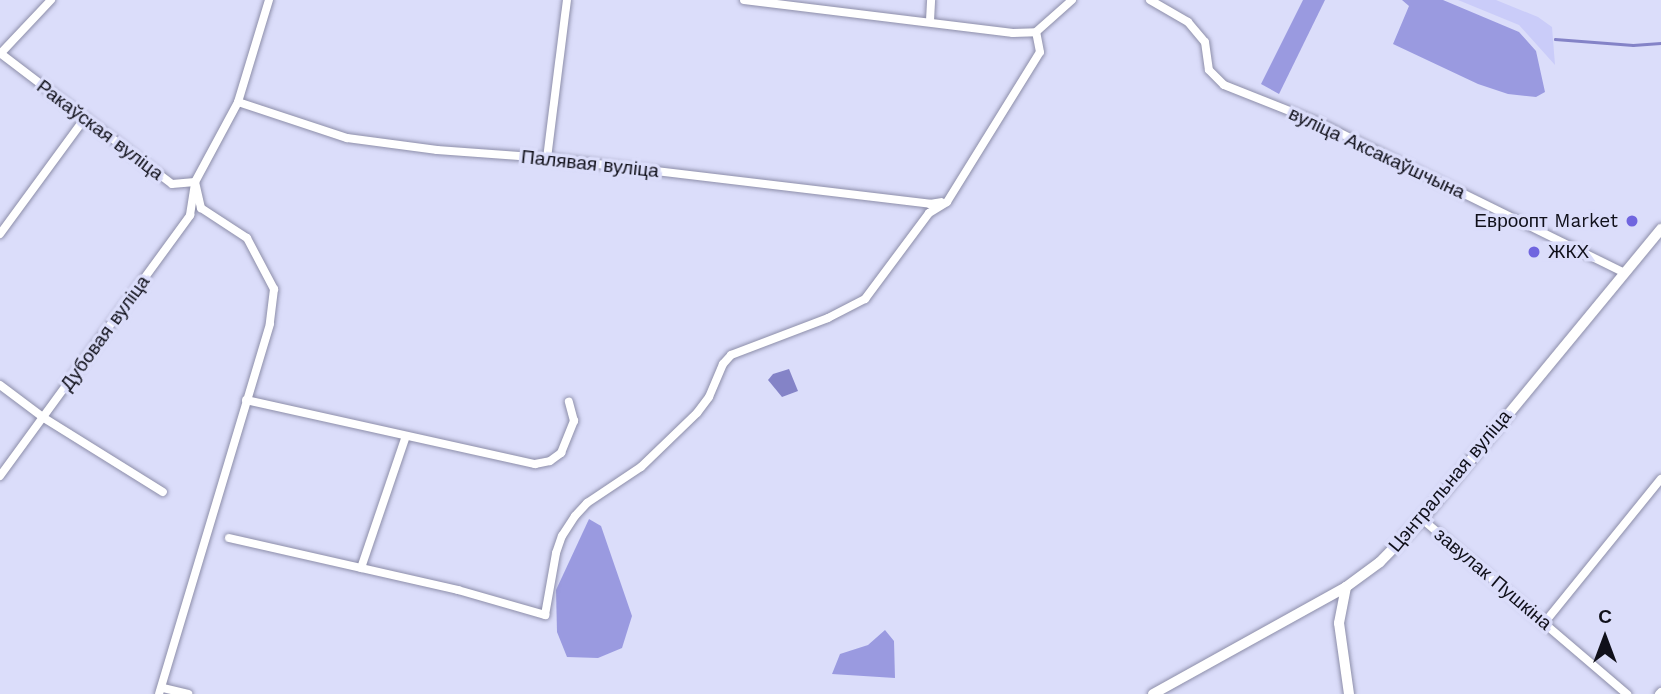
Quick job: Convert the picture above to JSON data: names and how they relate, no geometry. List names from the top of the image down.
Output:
{
  "streets": {
    "street": [
      "Ракаўская вуліца",
      "вуліца Аксакаўшчына",
      "Палявая вуліца",
      "Дубовая вуліца",
      "Цэнтральная вуліца",
      "завулак Пушкіна"
    ]
  },
  "crossings": [
    ["Ракаўская вуліца", "Дубовая вуліца"],
    ["вуліца Аксакаўшчына", "Цэнтральная вуліца"],
    ["Палявая вуліца", "Дубовая вуліца"],
    ["Цэнтральная вуліца", "завулак Пушкіна"]
  ],
  "places": ["Евроопт Market", "ЖКХ"],
  "north": "top"
}
